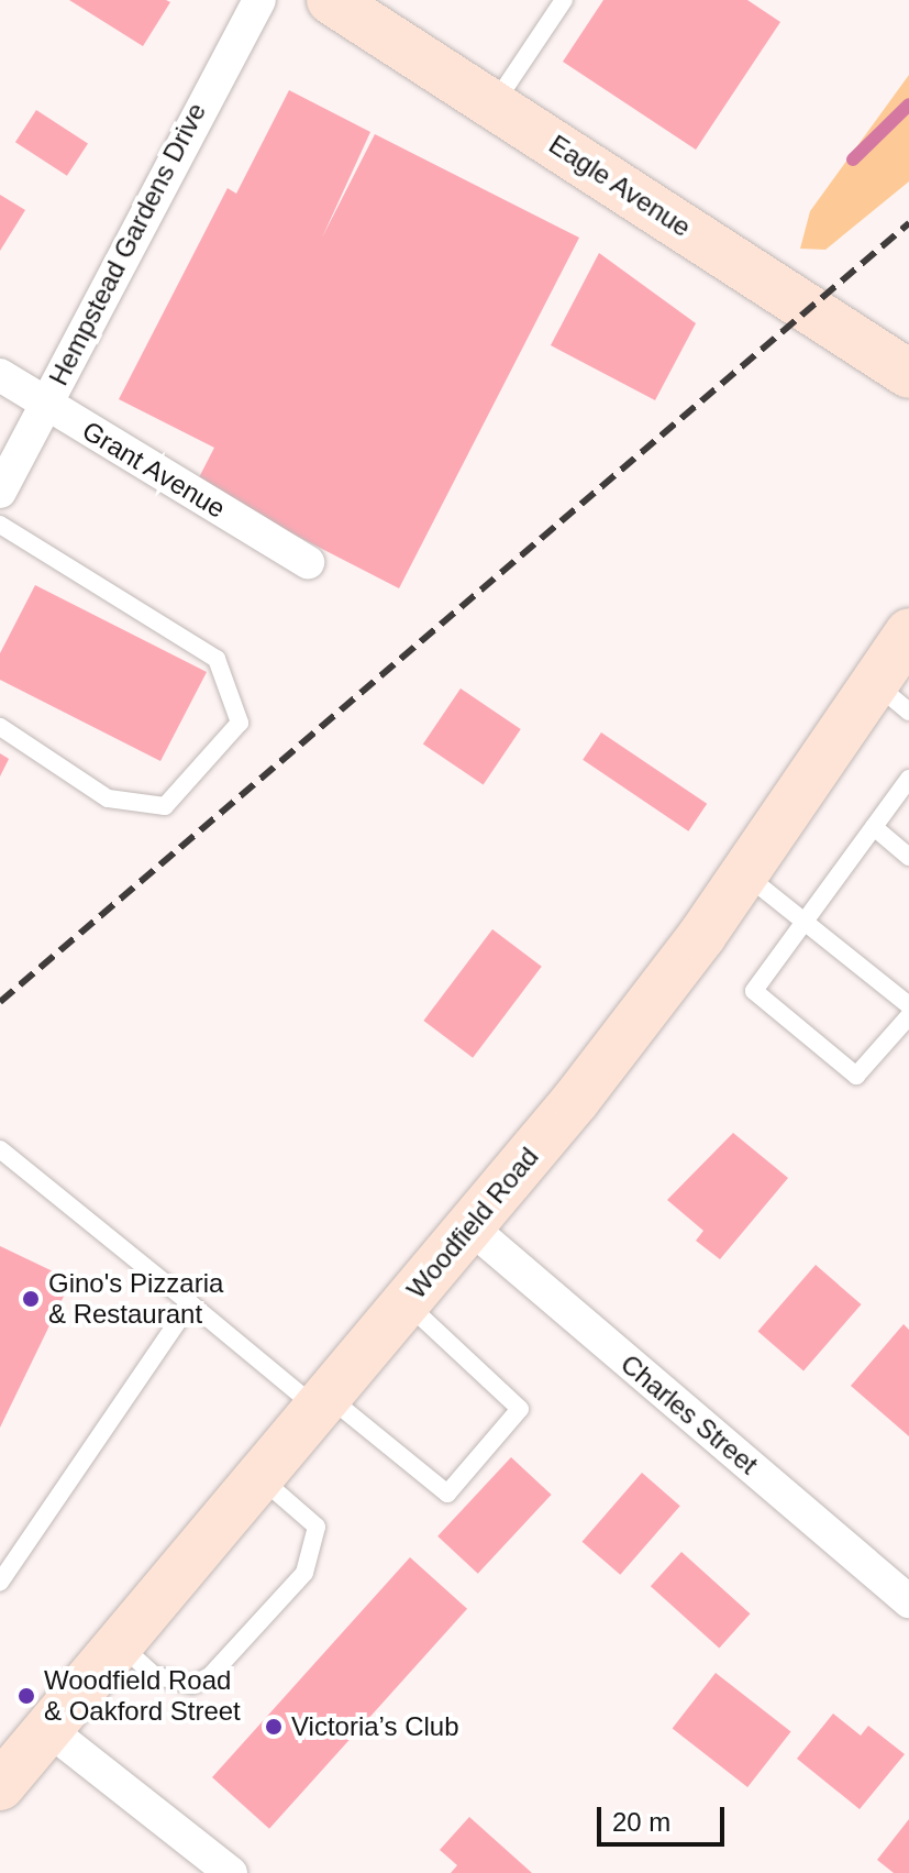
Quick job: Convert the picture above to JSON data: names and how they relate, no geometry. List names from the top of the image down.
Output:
{
  "streets": {
    "main road": ["Eagle Avenue", "Woodfield Road"],
    "street": ["Hempstead Gardens Drive", "Grant Avenue", "Charles Street"]
  },
  "crossings": [
    ["Hempstead Gardens Drive", "Grant Avenue"],
    ["Woodfield Road", "Charles Street"]
  ],
  "places": ["Gino's Pizzaria & Restaurant", "Woodfield Road & Oakford Street", "Victoria’s Club"],
  "scale_bar": "20 m"
}
